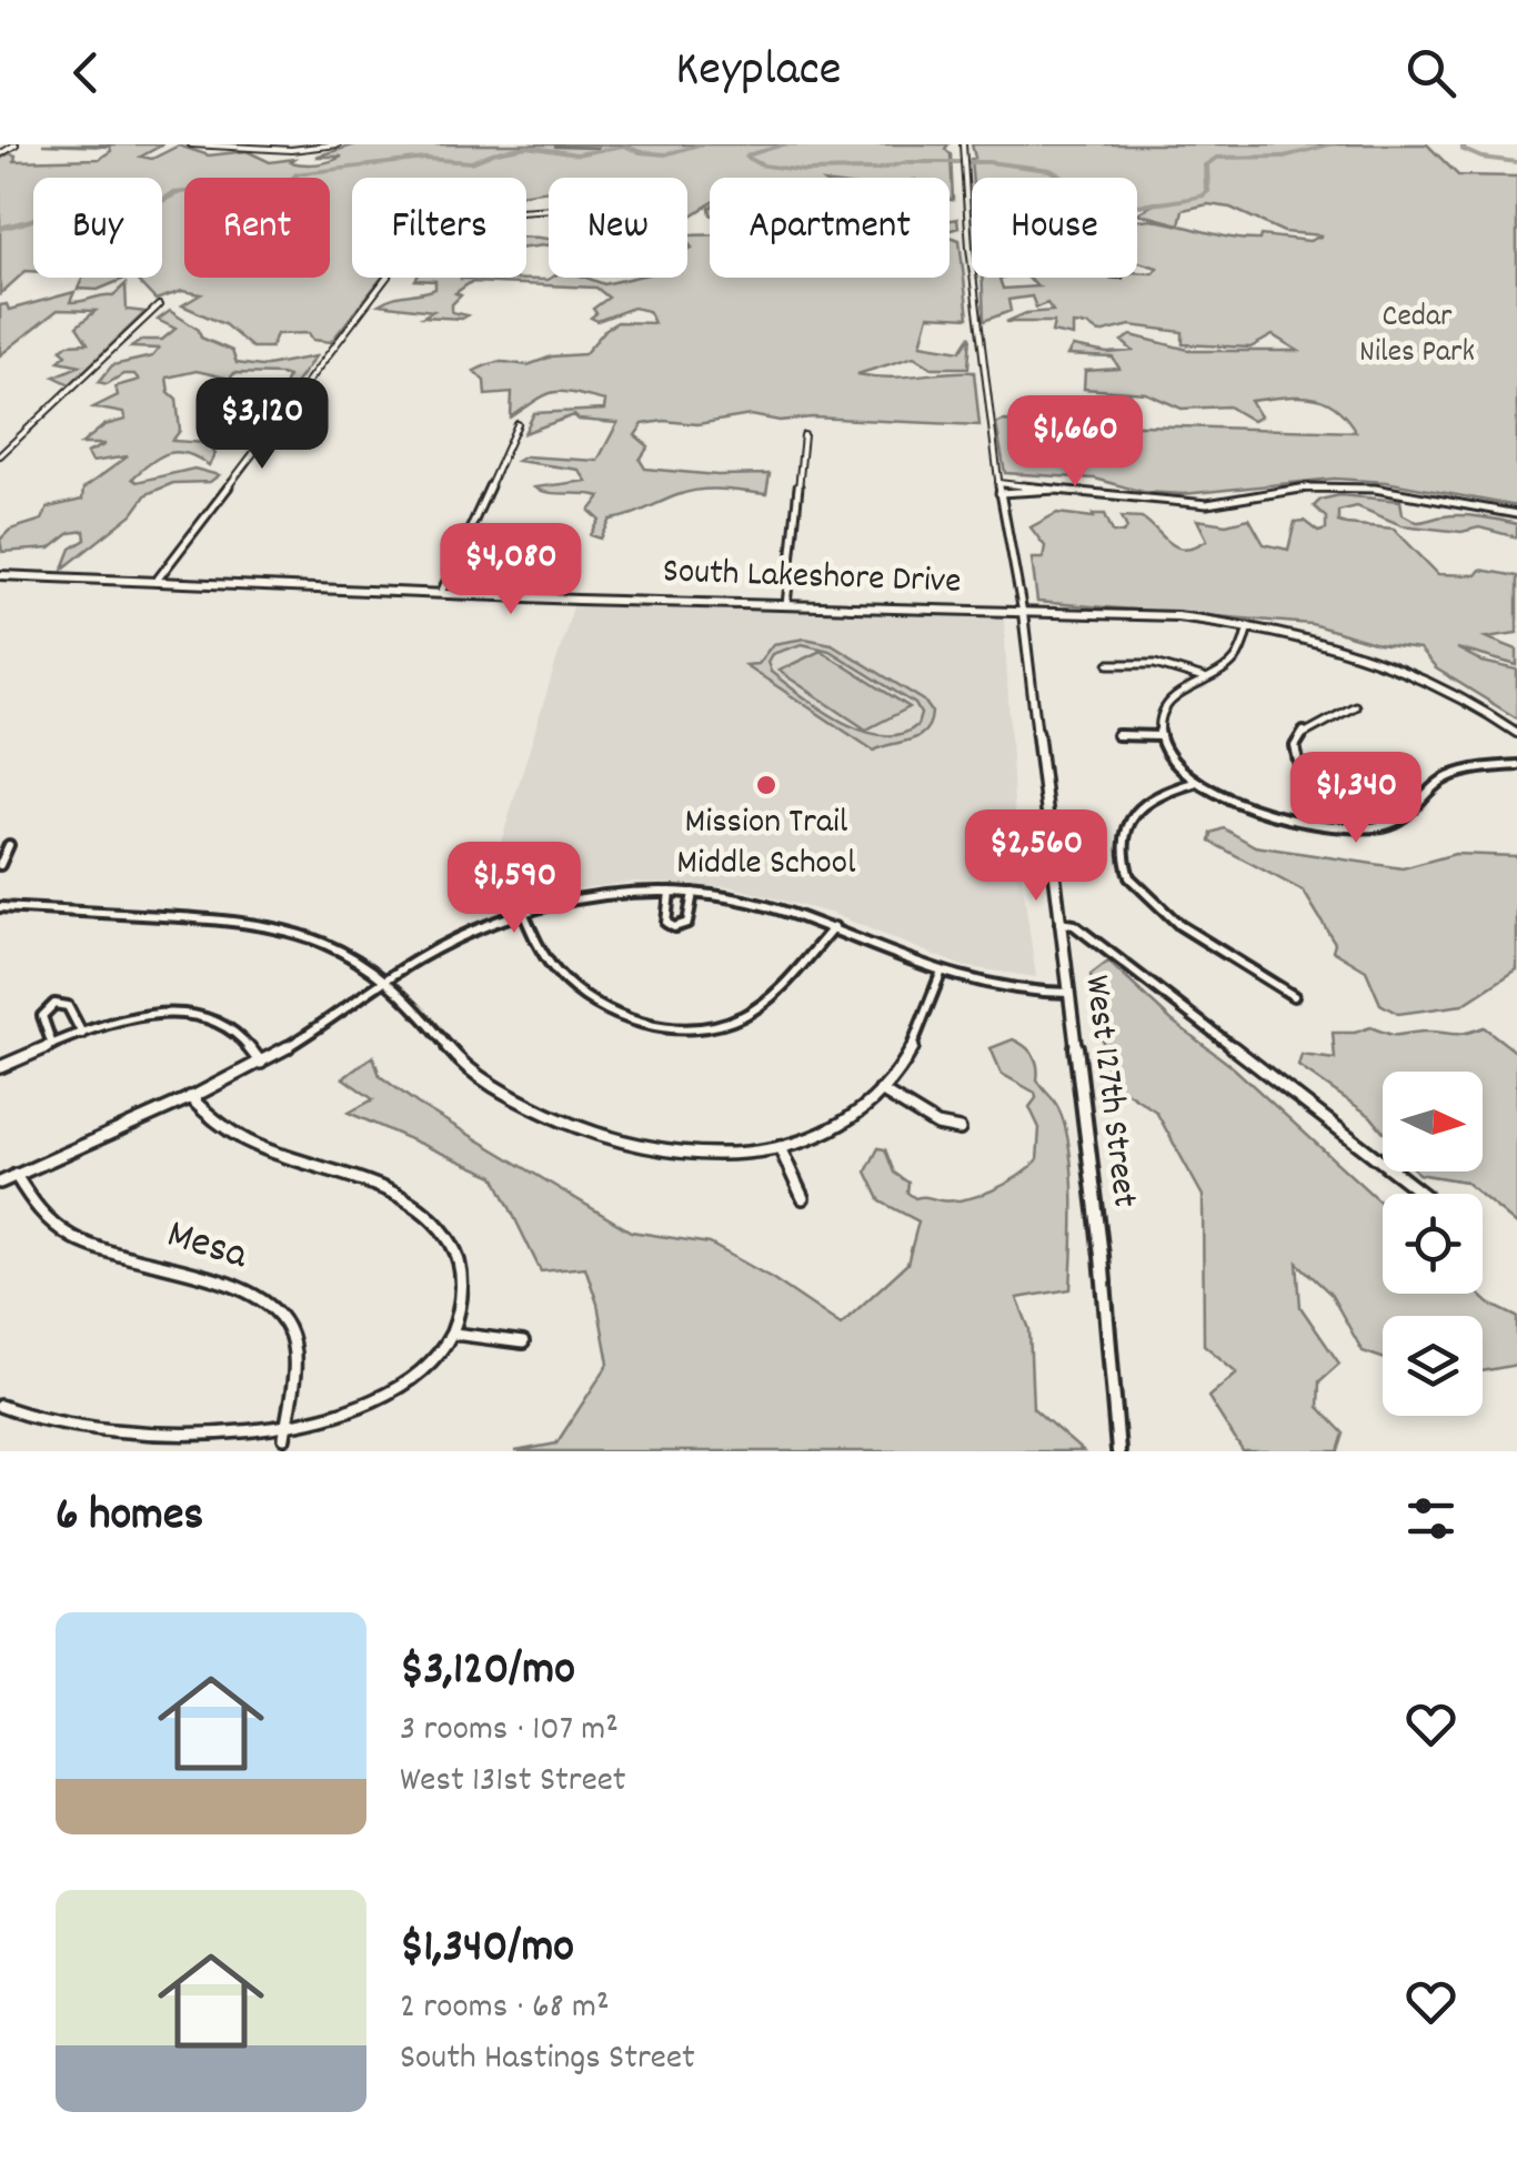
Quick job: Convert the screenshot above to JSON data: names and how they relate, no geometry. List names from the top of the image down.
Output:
{
  "streets": {
    "street": ["South Lakeshore Drive", "West 127th Street", "Mesa"]
  },
  "crossings": [
    ["South Lakeshore Drive", "West 127th Street"]
  ],
  "parks": ["Cedar Niles Park"],
  "places": ["Mission Trail Middle School"],
  "north": "right",
  "page": {
    "header": "Keyplace",
    "chip": [
      "Buy",
      "Rent",
      "Filters",
      "New",
      "Apartment",
      "House"
    ],
    "price": [
      "$3,120",
      "$1,660",
      "$4,080",
      "$1,340",
      "$2,560",
      "$1,590"
    ],
    "heading": "6 homes",
    "list": [
      {
        "name": "$3,120/mo",
        "note": "3 rooms · 107 m² · West 131st Street"
      },
      {
        "name": "$1,340/mo",
        "note": "2 rooms · 68 m² · South Hastings Street"
      }
    ]
  }
}
